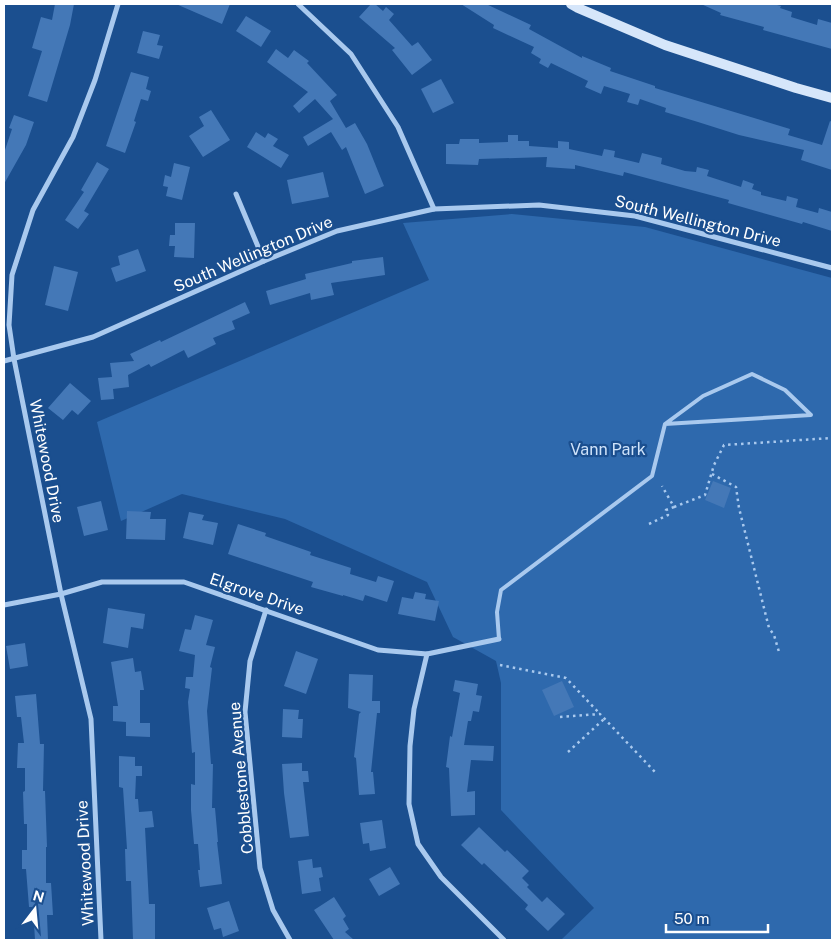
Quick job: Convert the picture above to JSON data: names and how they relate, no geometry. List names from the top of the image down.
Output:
{
  "streets": {
    "street": [
      "South Wellington Drive",
      "Whitewood Drive",
      "Elgrove Drive",
      "Cobblestone Avenue"
    ]
  },
  "crossings": [
    ["South Wellington Drive", "Whitewood Drive"],
    ["Whitewood Drive", "Elgrove Drive"],
    ["Elgrove Drive", "Cobblestone Avenue"]
  ],
  "parks": ["Vann Park"],
  "scale_bar": "50 m",
  "north": "top"
}
